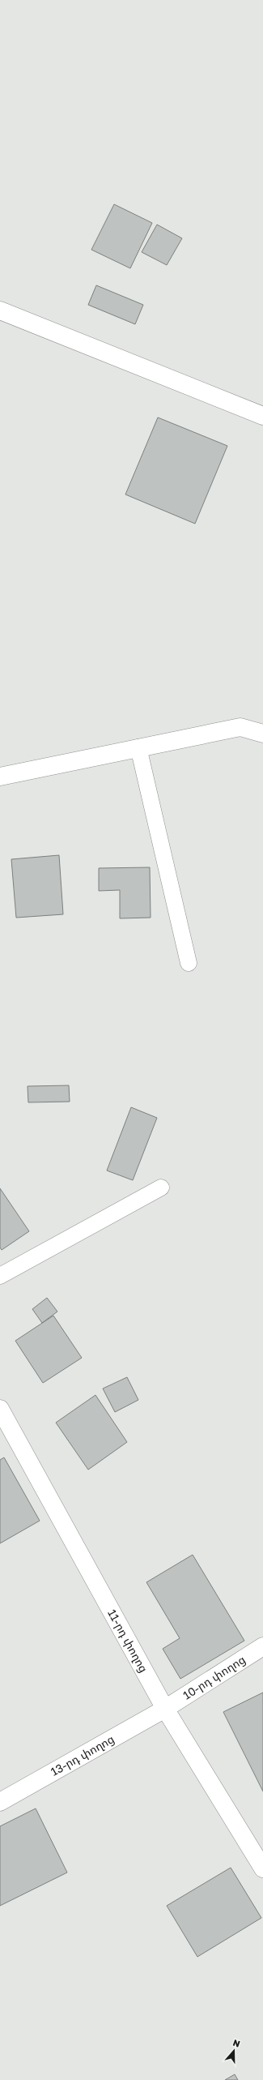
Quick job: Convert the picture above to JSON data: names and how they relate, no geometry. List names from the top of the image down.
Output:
{
  "streets": {
    "street": ["11-րդ փողոց", "10-րդ փողոց", "13-րդ փողոց"]
  },
  "crossings": [
    ["11-րդ փողոց", "10-րդ փողոց"],
    ["11-րդ փողոց", "13-րդ փողոց"],
    ["10-րդ փողոց", "13-րդ փողոց"]
  ],
  "north": "top"
}
